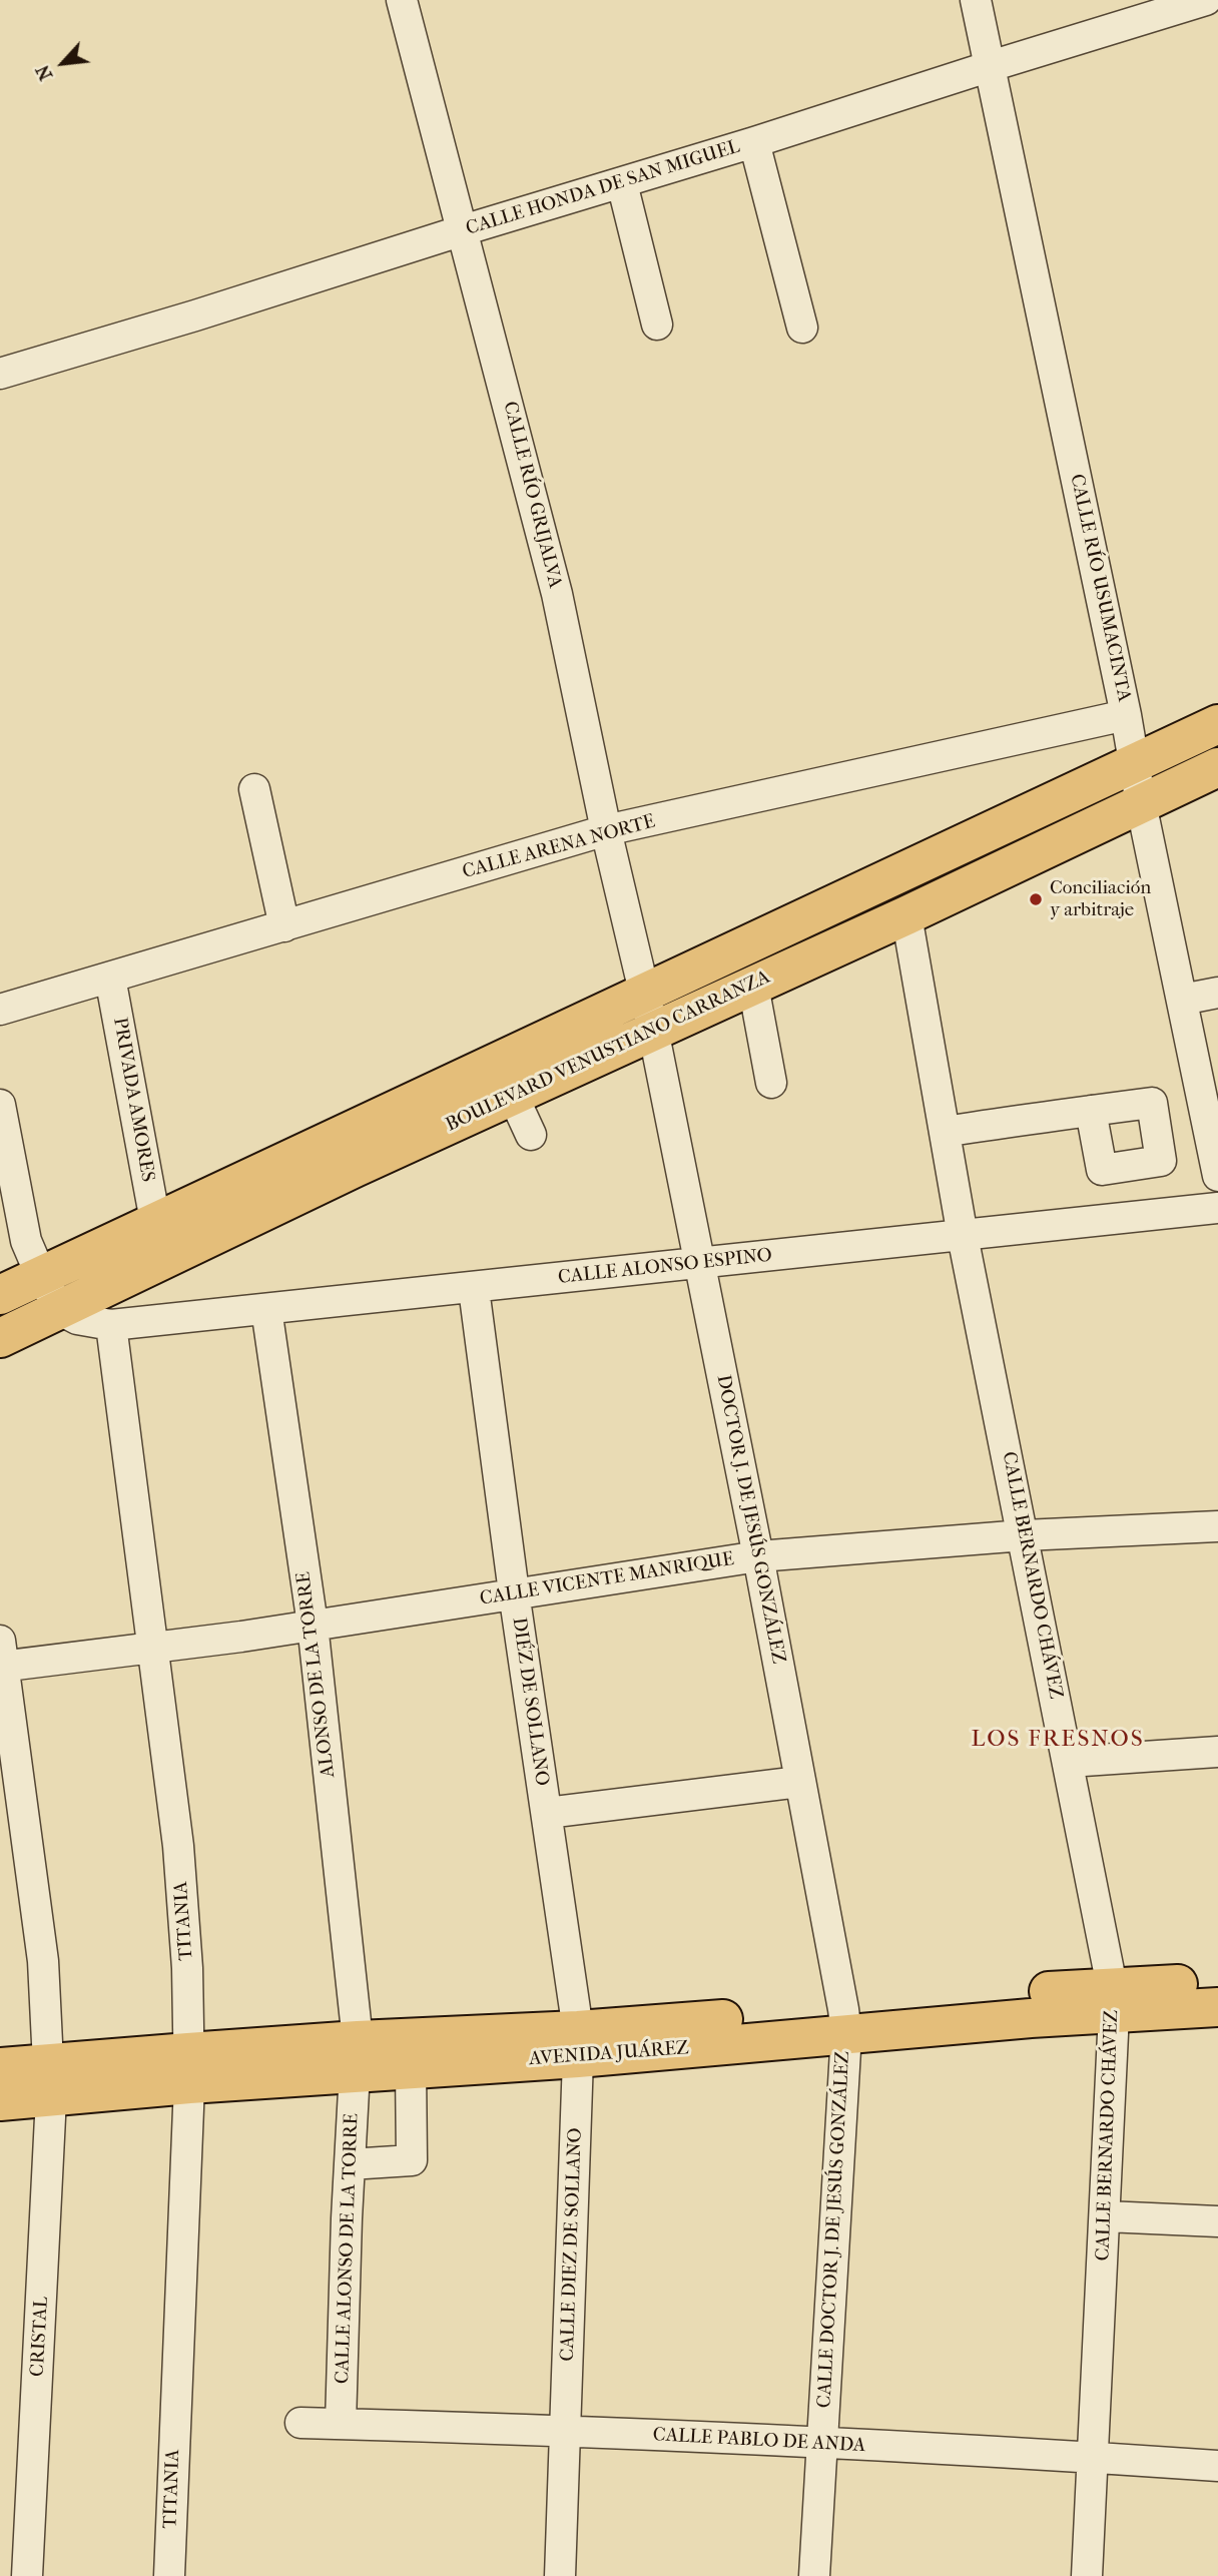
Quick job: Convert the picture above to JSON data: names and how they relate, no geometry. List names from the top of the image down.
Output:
{
  "streets": {
    "main road": ["BOULEVARD VENUSTIANO CARRANZA", "AVENIDA JUÁREZ"],
    "street": [
      "CALLE HONDA DE SAN MIGUEL",
      "CALLE RÍO GRIJALVA",
      "CALLE RÍO USUMACINTA",
      "CALLE ARENA NORTE",
      "PRIVADA AMORES",
      "CALLE ALONSO ESPINO",
      "DOCTOR J. DE JESÚS GONZÁLEZ",
      "CALLE BERNARDO CHÁVEZ",
      "CALLE VICENTE MANRIQUE",
      "ALONSO DE LA TORRE",
      "DIÉZ DE SOLLANO",
      "TITANIA",
      "CALLE DOCTOR J. DE JESÚS GONZÁLEZ",
      "CALLE DIEZ DE SOLLANO",
      "CALLE ALONSO DE LA TORRE",
      "CRISTAL",
      "CALLE PABLO DE ANDA"
    ]
  },
  "crossings": [
    ["CALLE HONDA DE SAN MIGUEL", "CALLE RÍO GRIJALVA"],
    ["CALLE HONDA DE SAN MIGUEL", "CALLE RÍO USUMACINTA"],
    ["CALLE RÍO GRIJALVA", "CALLE ARENA NORTE"],
    ["CALLE RÍO GRIJALVA", "BOULEVARD VENUSTIANO CARRANZA"],
    ["CALLE RÍO GRIJALVA", "DOCTOR J. DE JESÚS GONZÁLEZ"],
    ["CALLE RÍO USUMACINTA", "CALLE ARENA NORTE"],
    ["CALLE RÍO USUMACINTA", "BOULEVARD VENUSTIANO CARRANZA"],
    ["CALLE ARENA NORTE", "PRIVADA AMORES"],
    ["BOULEVARD VENUSTIANO CARRANZA", "PRIVADA AMORES"],
    ["BOULEVARD VENUSTIANO CARRANZA", "DOCTOR J. DE JESÚS GONZÁLEZ"],
    ["BOULEVARD VENUSTIANO CARRANZA", "CALLE BERNARDO CHÁVEZ"],
    ["CALLE ALONSO ESPINO", "DOCTOR J. DE JESÚS GONZÁLEZ"],
    ["CALLE ALONSO ESPINO", "CALLE BERNARDO CHÁVEZ"],
    ["CALLE ALONSO ESPINO", "ALONSO DE LA TORRE"],
    ["CALLE ALONSO ESPINO", "DIÉZ DE SOLLANO"],
    ["CALLE ALONSO ESPINO", "TITANIA"],
    ["DOCTOR J. DE JESÚS GONZÁLEZ", "CALLE VICENTE MANRIQUE"],
    ["DOCTOR J. DE JESÚS GONZÁLEZ", "AVENIDA JUÁREZ"],
    ["DOCTOR J. DE JESÚS GONZÁLEZ", "CALLE DOCTOR J. DE JESÚS GONZÁLEZ"],
    ["CALLE BERNARDO CHÁVEZ", "CALLE VICENTE MANRIQUE"],
    ["CALLE BERNARDO CHÁVEZ", "AVENIDA JUÁREZ"],
    ["CALLE BERNARDO CHÁVEZ", "CALLE PABLO DE ANDA"],
    ["CALLE VICENTE MANRIQUE", "ALONSO DE LA TORRE"],
    ["CALLE VICENTE MANRIQUE", "DIÉZ DE SOLLANO"],
    ["CALLE VICENTE MANRIQUE", "TITANIA"],
    ["CALLE VICENTE MANRIQUE", "CRISTAL"],
    ["ALONSO DE LA TORRE", "AVENIDA JUÁREZ"],
    ["ALONSO DE LA TORRE", "CALLE ALONSO DE LA TORRE"],
    ["DIÉZ DE SOLLANO", "AVENIDA JUÁREZ"],
    ["DIÉZ DE SOLLANO", "CALLE DIEZ DE SOLLANO"],
    ["TITANIA", "AVENIDA JUÁREZ"],
    ["AVENIDA JUÁREZ", "CALLE DOCTOR J. DE JESÚS GONZÁLEZ"],
    ["AVENIDA JUÁREZ", "CALLE DIEZ DE SOLLANO"],
    ["AVENIDA JUÁREZ", "CALLE ALONSO DE LA TORRE"],
    ["AVENIDA JUÁREZ", "CRISTAL"],
    ["CALLE DOCTOR J. DE JESÚS GONZÁLEZ", "CALLE PABLO DE ANDA"],
    ["CALLE DIEZ DE SOLLANO", "CALLE PABLO DE ANDA"],
    ["CALLE ALONSO DE LA TORRE", "CALLE PABLO DE ANDA"]
  ],
  "districts": ["LOS FRESNOS"],
  "places": ["Conciliación y arbitraje"],
  "north": "bottom left"
}
